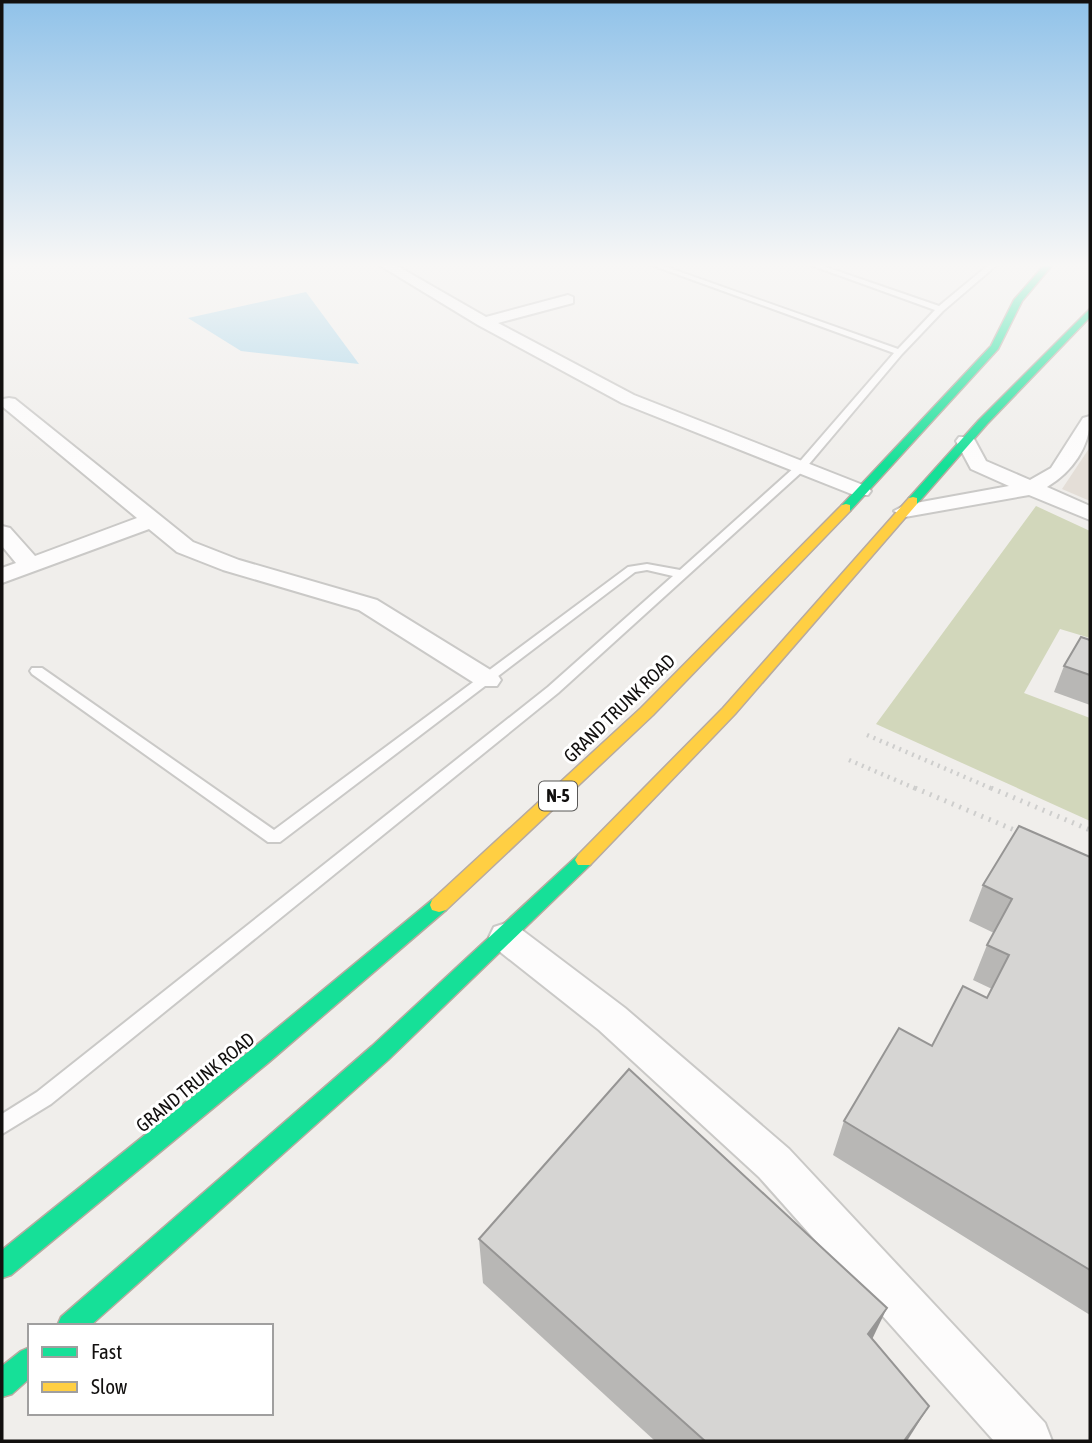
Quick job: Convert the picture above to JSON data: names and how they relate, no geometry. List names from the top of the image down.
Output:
{
  "streets": {
    "highway": ["GRAND TRUNK ROAD", "N-5"]
  },
  "legend": ["Fast", "Slow"]
}
